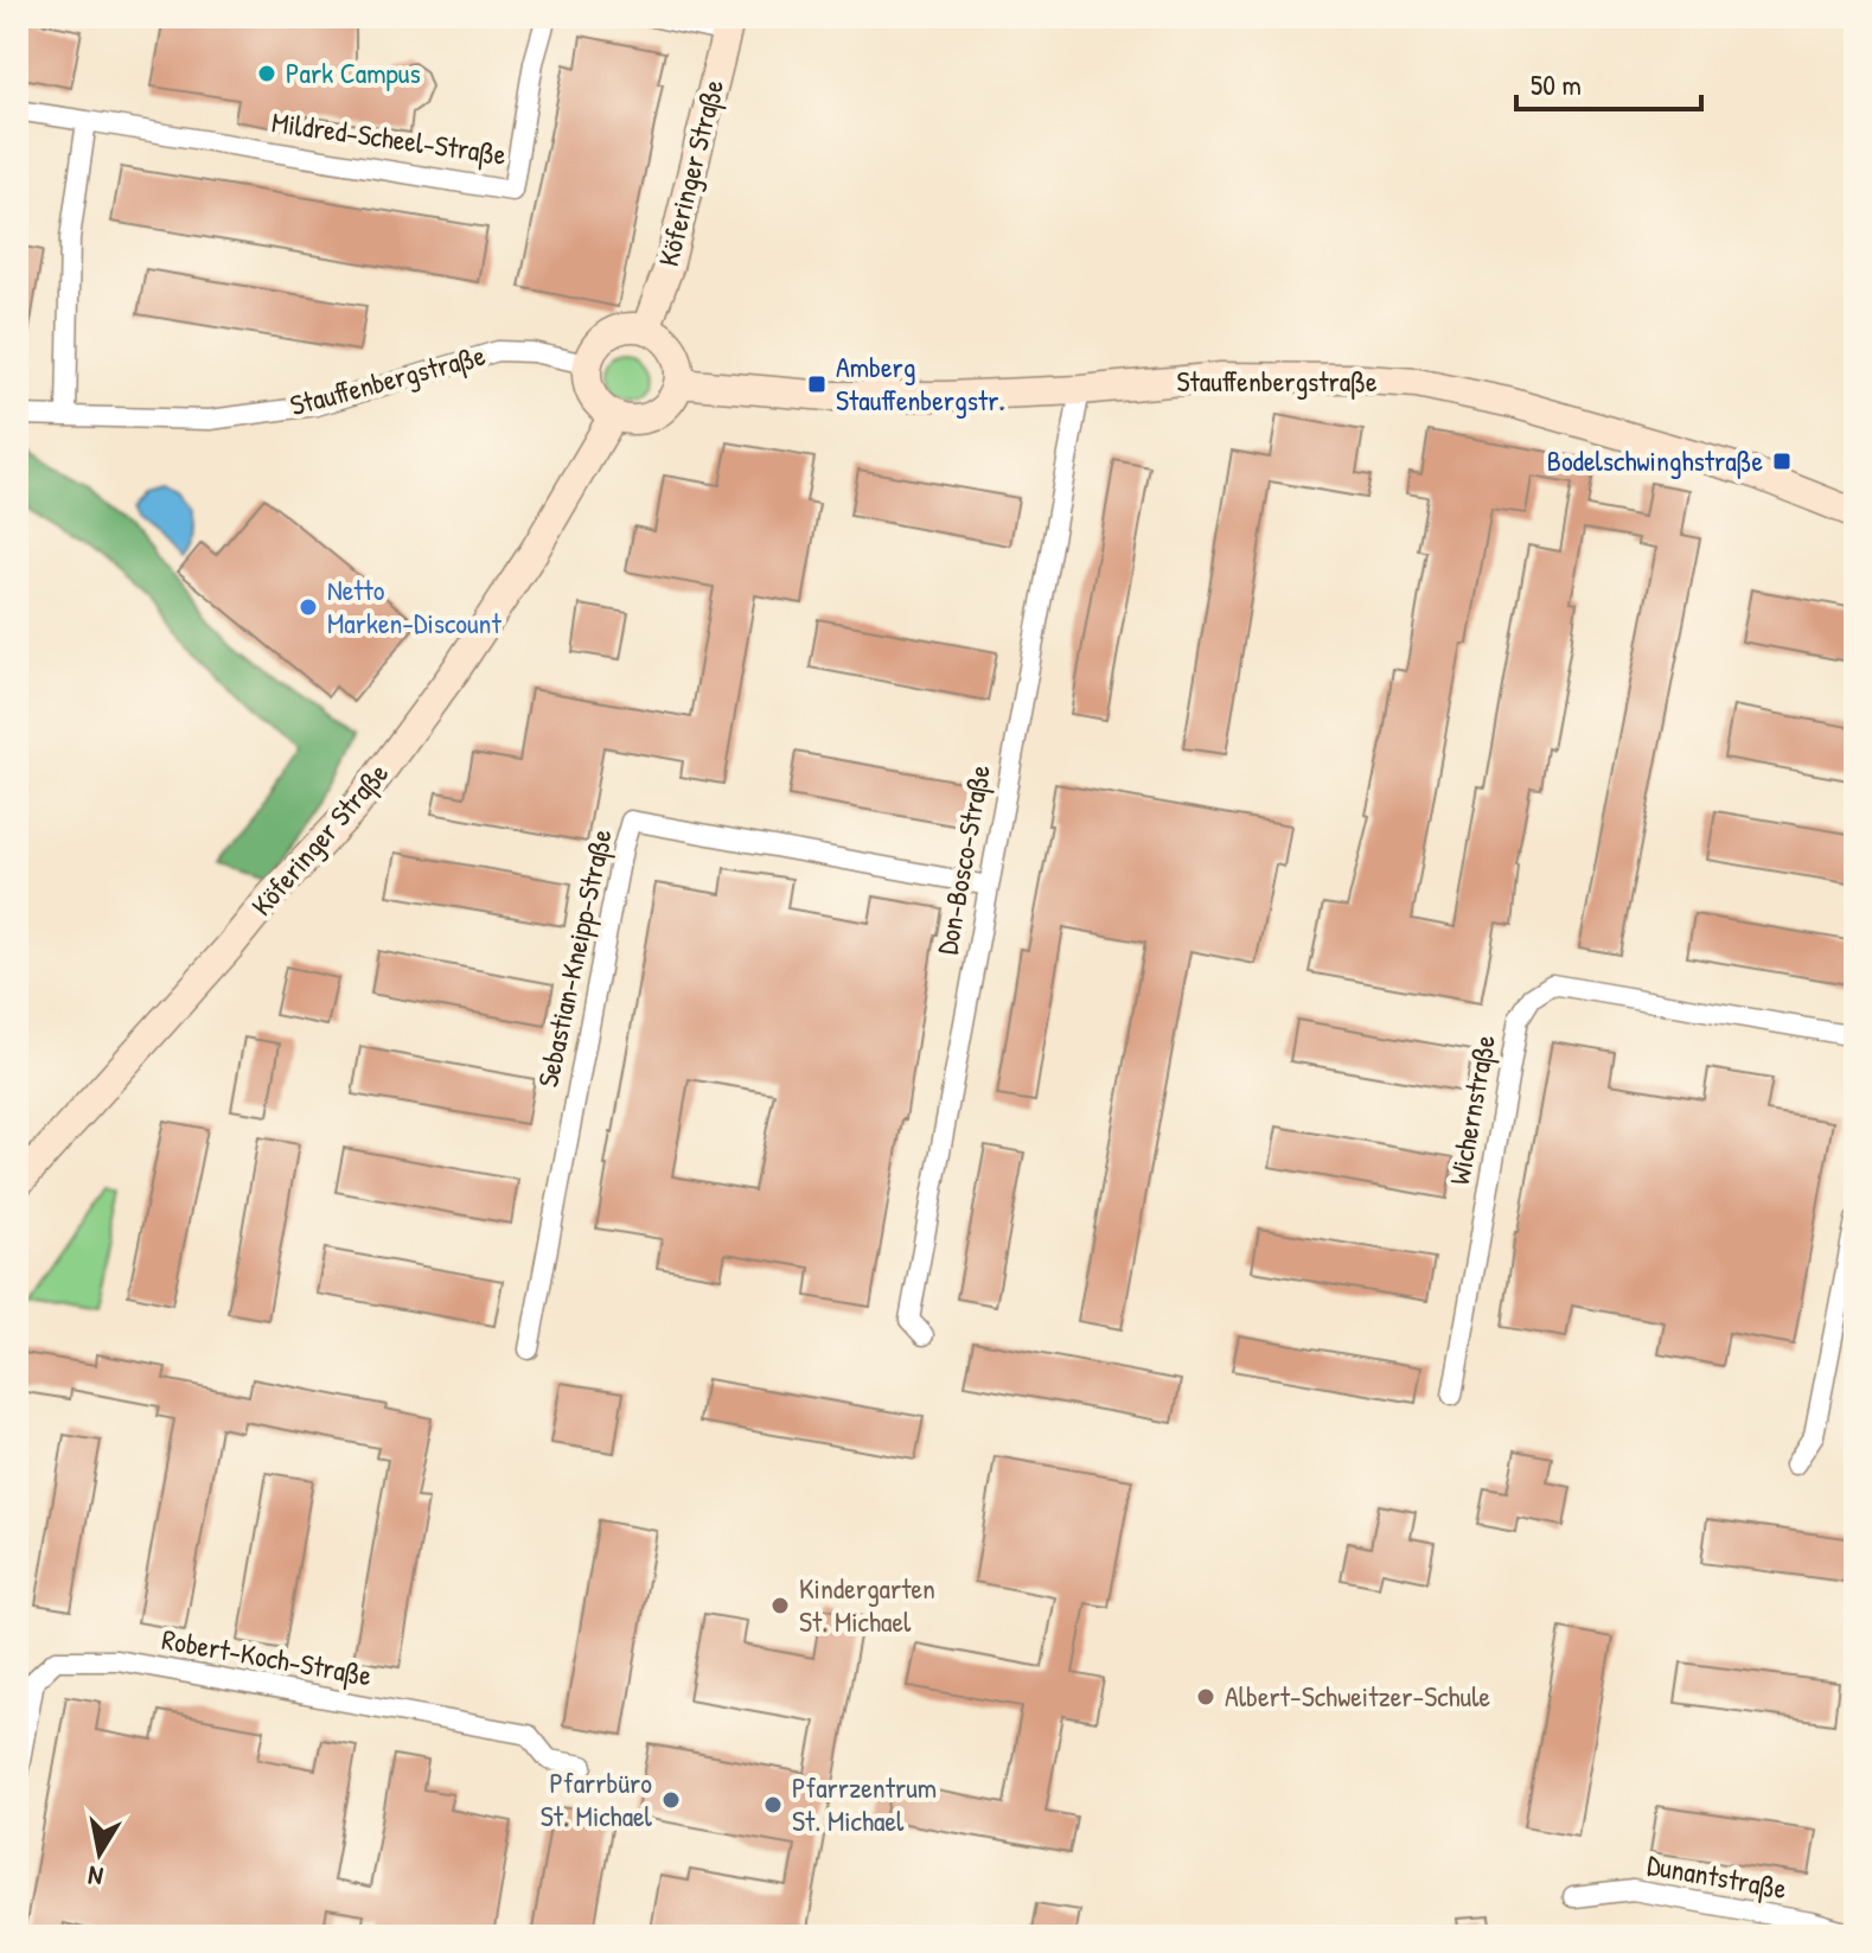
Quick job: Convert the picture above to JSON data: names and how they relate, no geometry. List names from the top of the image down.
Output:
{
  "streets": {
    "street": [
      "Mildred-Scheel-Straße",
      "Köferinger Straße",
      "Stauffenbergstraße",
      "Don-Bosco-Straße",
      "Sebastian-Kneipp-Straße",
      "Wichernstraße",
      "Robert-Koch-Straße",
      "Dunantstraße"
    ]
  },
  "crossings": [
    ["Köferinger Straße", "Stauffenbergstraße"],
    ["Stauffenbergstraße", "Don-Bosco-Straße"],
    ["Don-Bosco-Straße", "Sebastian-Kneipp-Straße"]
  ],
  "places": {
    "other": [
      "Park Campus",
      "Netto Marken-Discount",
      "Kindergarten St. Michael",
      "Albert-Schweitzer-Schule",
      "Pfarrbüro St. Michael",
      "Pfarrzentrum St. Michael"
    ],
    "transit": ["Amberg Stauffenbergstr.", "Bodelschwinghstraße"]
  },
  "scale_bar": "50 m",
  "north": "bottom"
}
